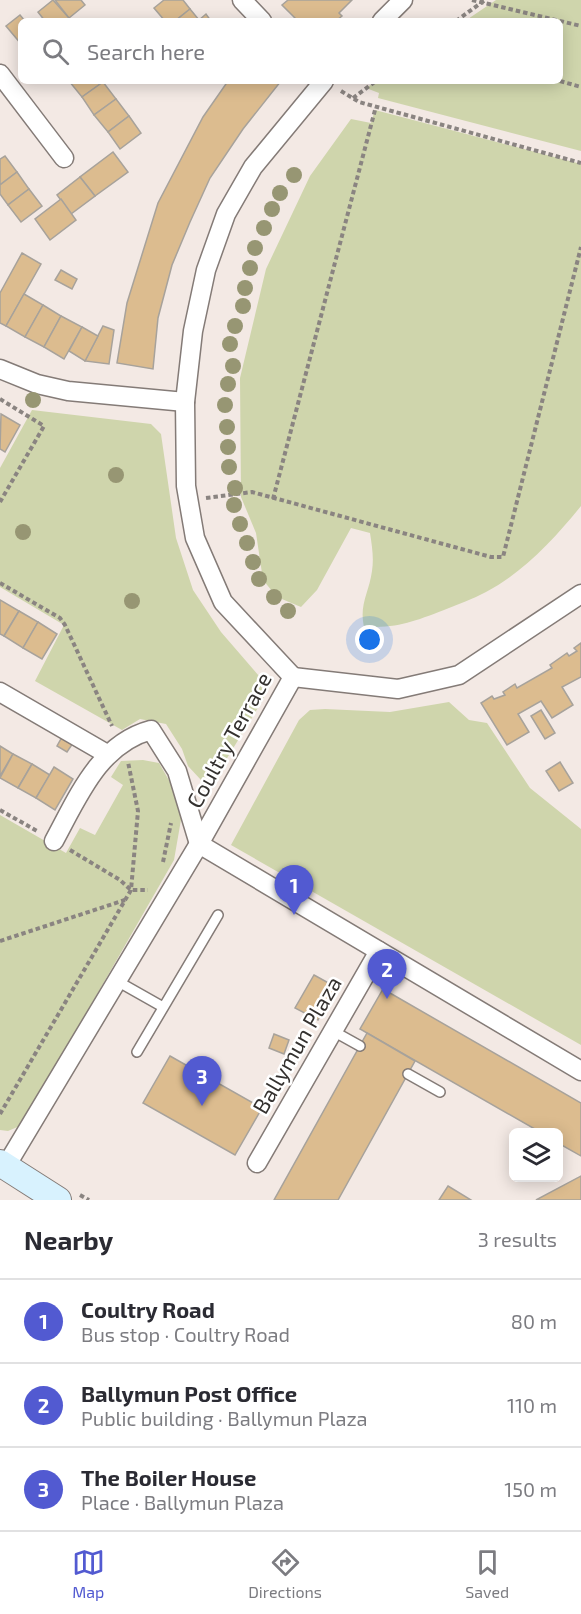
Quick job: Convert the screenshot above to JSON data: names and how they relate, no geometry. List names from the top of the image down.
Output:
{
  "streets": {
    "street": ["Coultry Terrace", "Ballymun Plaza"]
  },
  "page": {
    "search": "Search here",
    "pins": ["1", "2", "3"],
    "heading": ["Nearby", "3 results"],
    "list": [
      {
        "mark": "1",
        "name": "Coultry Road",
        "note": "Bus stop · Coultry Road",
        "value": "80 m"
      },
      {
        "mark": "2",
        "name": "Ballymun Post Office",
        "note": "Public building · Ballymun Plaza",
        "value": "110 m"
      },
      {
        "mark": "3",
        "name": "The Boiler House",
        "note": "Place · Ballymun Plaza",
        "value": "150 m"
      }
    ],
    "nav": ["Map", "Directions", "Saved"]
  }
}
